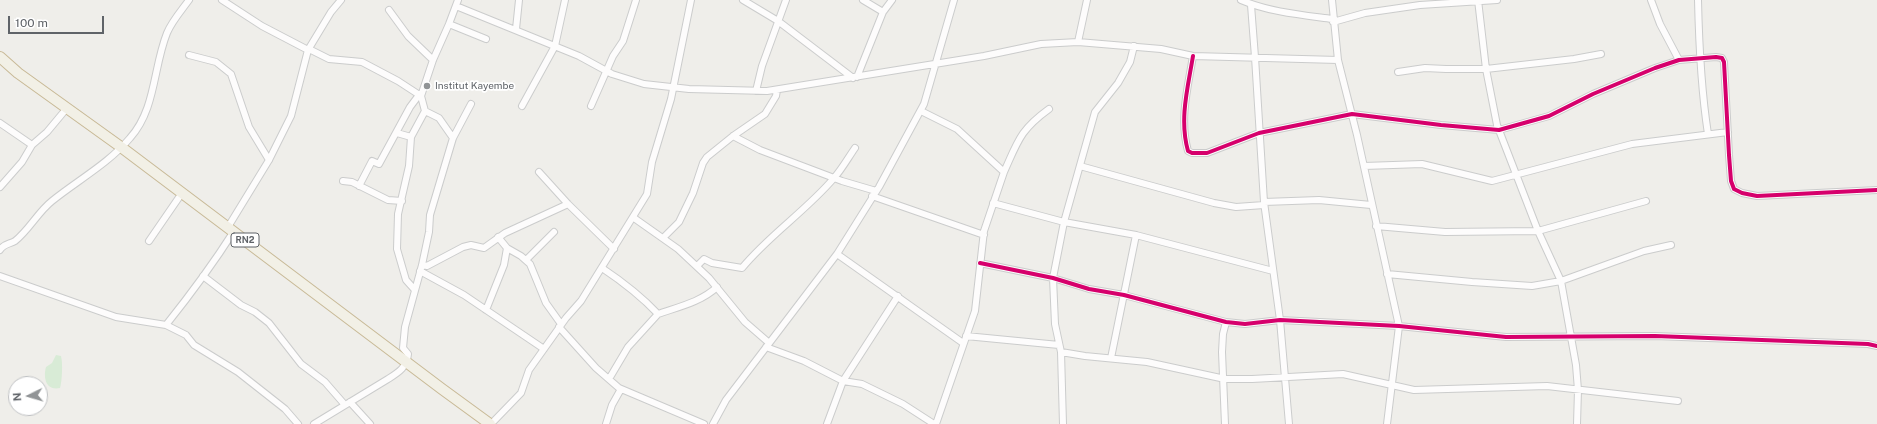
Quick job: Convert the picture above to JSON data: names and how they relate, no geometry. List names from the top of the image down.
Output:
{
  "streets": {
    "highway": ["RN2"]
  },
  "places": ["Institut Kayembe"],
  "scale_bar": "100 m",
  "north": "left"
}
